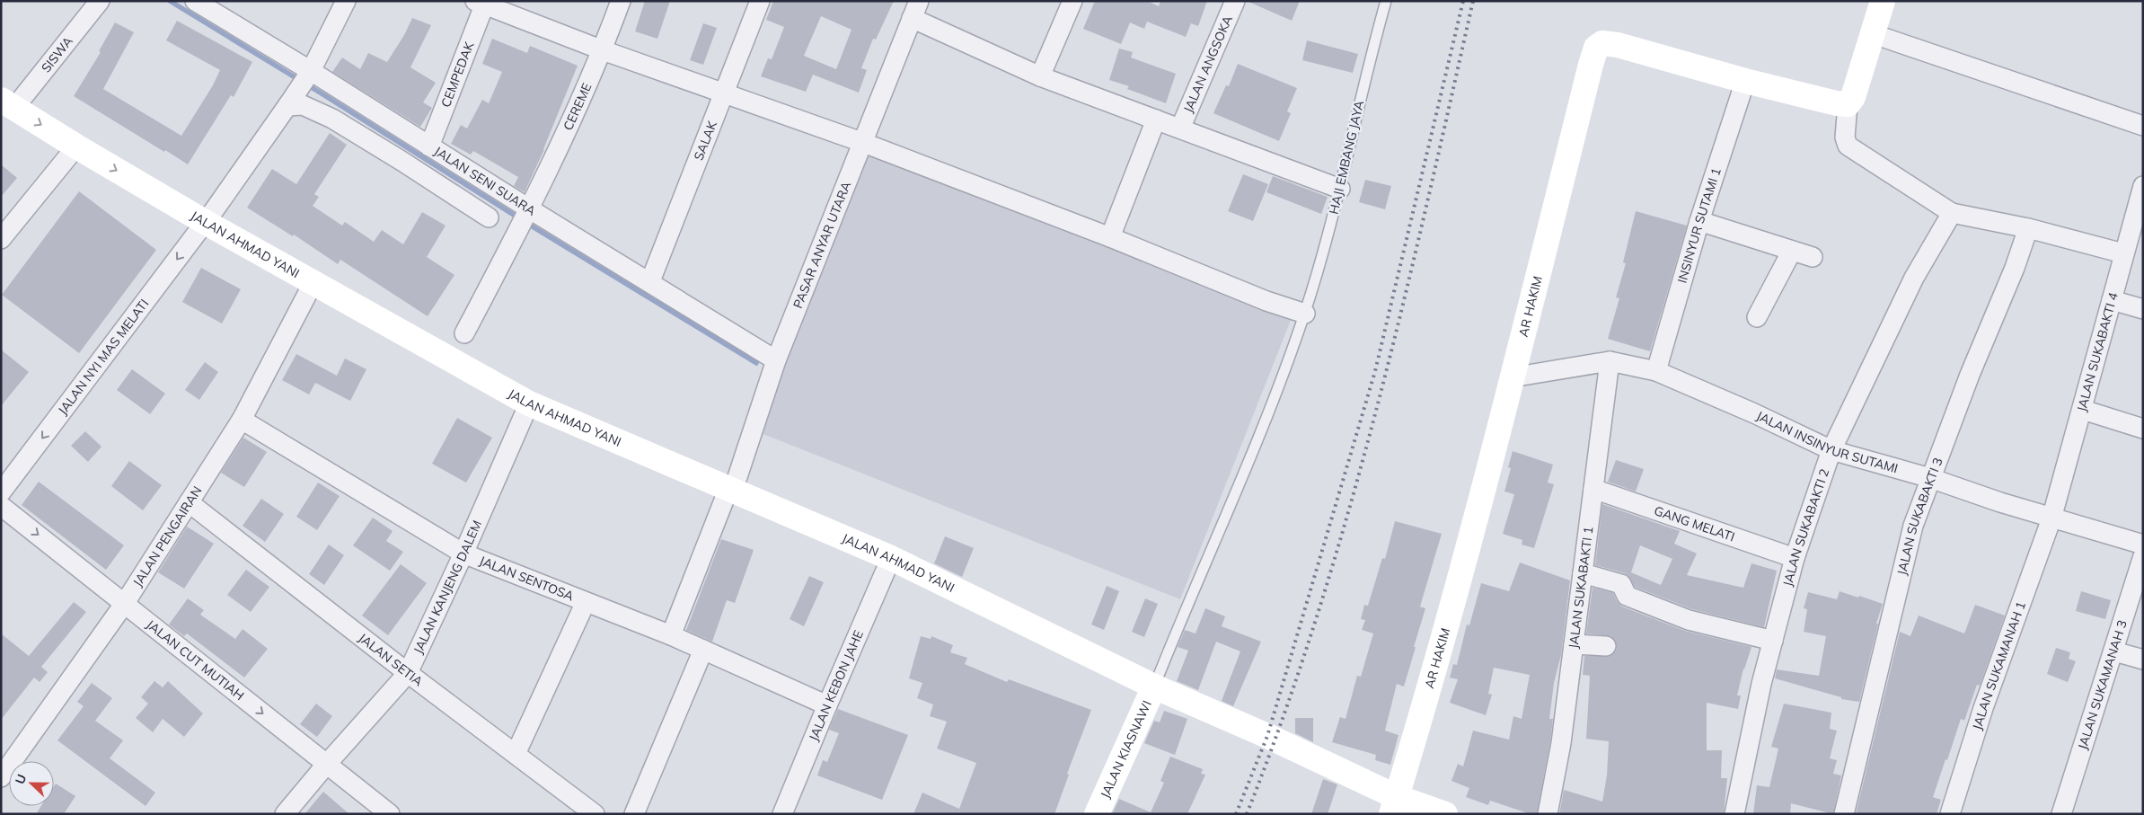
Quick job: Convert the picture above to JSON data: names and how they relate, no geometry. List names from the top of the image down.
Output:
{
  "streets": {
    "street": [
      "SISWA",
      "JALAN ANGSOKA",
      "CEMPEDAK",
      "CEREME",
      "SALAK",
      "JALAN SENI SUARA",
      "INSINYUR SUTAMI 1",
      "PASAR ANYAR UTARA",
      "JALAN AHMAD YANI",
      "AR HAKIM",
      "JALAN SUKABAKTI 4",
      "JALAN NYI MAS MELATI",
      "JALAN INSINYUR SUTAMI",
      "JALAN SUKABAKTI 3",
      "GANG MELATI",
      "JALAN SUKABAKTI 2",
      "JALAN PENGAIRAN",
      "JALAN SENTOSA",
      "JALAN KANJENG DALEM",
      "JALAN SUKABAKTI 1",
      "JALAN CUT MUTIAH",
      "JALAN SETIA",
      "JALAN SUKAMANAH 1",
      "JALAN SUKAMANAH 3",
      "JALAN KEBON JAHE",
      "JALAN KIASNAWI"
    ],
    "lane": ["HAJI EMBANG JAYA"]
  },
  "crossings": [
    ["SISWA", "JALAN AHMAD YANI"],
    ["CEMPEDAK", "JALAN SENI SUARA"],
    ["CEREME", "JALAN SENI SUARA"],
    ["SALAK", "JALAN SENI SUARA"],
    ["HAJI EMBANG JAYA", "JALAN AHMAD YANI"],
    ["HAJI EMBANG JAYA", "JALAN KIASNAWI"],
    ["JALAN SENI SUARA", "PASAR ANYAR UTARA"],
    ["JALAN SENI SUARA", "JALAN NYI MAS MELATI"],
    ["INSINYUR SUTAMI 1", "AR HAKIM"],
    ["INSINYUR SUTAMI 1", "JALAN INSINYUR SUTAMI"],
    ["PASAR ANYAR UTARA", "JALAN AHMAD YANI"],
    ["PASAR ANYAR UTARA", "JALAN SENTOSA"],
    ["JALAN AHMAD YANI", "AR HAKIM"],
    ["JALAN AHMAD YANI", "JALAN NYI MAS MELATI"],
    ["JALAN AHMAD YANI", "JALAN PENGAIRAN"],
    ["JALAN AHMAD YANI", "JALAN KANJENG DALEM"],
    ["JALAN AHMAD YANI", "JALAN KEBON JAHE"],
    ["JALAN AHMAD YANI", "JALAN KIASNAWI"],
    ["AR HAKIM", "JALAN INSINYUR SUTAMI"],
    ["JALAN SUKABAKTI 4", "JALAN INSINYUR SUTAMI"],
    ["JALAN SUKABAKTI 4", "JALAN SUKAMANAH 1"],
    ["JALAN INSINYUR SUTAMI", "JALAN SUKABAKTI 3"],
    ["JALAN INSINYUR SUTAMI", "JALAN SUKABAKTI 2"],
    ["JALAN INSINYUR SUTAMI", "JALAN SUKABAKTI 1"],
    ["JALAN INSINYUR SUTAMI", "JALAN SUKAMANAH 1"],
    ["GANG MELATI", "JALAN SUKABAKTI 2"],
    ["GANG MELATI", "JALAN SUKABAKTI 1"],
    ["JALAN PENGAIRAN", "JALAN SENTOSA"],
    ["JALAN PENGAIRAN", "JALAN CUT MUTIAH"],
    ["JALAN PENGAIRAN", "JALAN SETIA"],
    ["JALAN SENTOSA", "JALAN KANJENG DALEM"],
    ["JALAN SENTOSA", "JALAN KEBON JAHE"],
    ["JALAN KANJENG DALEM", "JALAN CUT MUTIAH"],
    ["JALAN KANJENG DALEM", "JALAN SETIA"]
  ],
  "one_way": ["JALAN CUT MUTIAH"],
  "north": "left"
}
